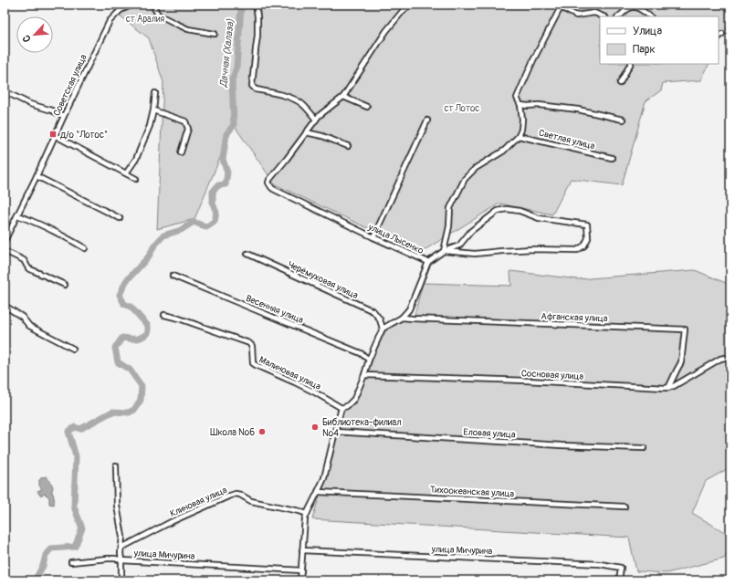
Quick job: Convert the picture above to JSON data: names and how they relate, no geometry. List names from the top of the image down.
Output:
{
  "streets": {
    "street": [
      "Советская улица",
      "Светлая улица",
      "улица Лысенко",
      "Черёмуховая улица",
      "Весенняя улица",
      "Афганская улица",
      "Малиновая улица",
      "Сосновая улица",
      "Еловая улица",
      "Тихоокеанская улица",
      "Клиновая улица",
      "улица Мичурина"
    ]
  },
  "crossings": [
    ["улица Лысенко", "Черёмуховая улица"],
    ["улица Лысенко", "Афганская улица"],
    ["Афганская улица", "Сосновая улица"]
  ],
  "water": ["Дачная (Халаза)"],
  "parks": ["ст Аралия", "ст Лотос"],
  "places": {
    "transit": ["д/о \"Лотос\""],
    "other": ["Библиотека-филиал №4", "Школа №6"]
  },
  "legend": ["Улица", "Парк"],
  "north": "bottom left"
}
